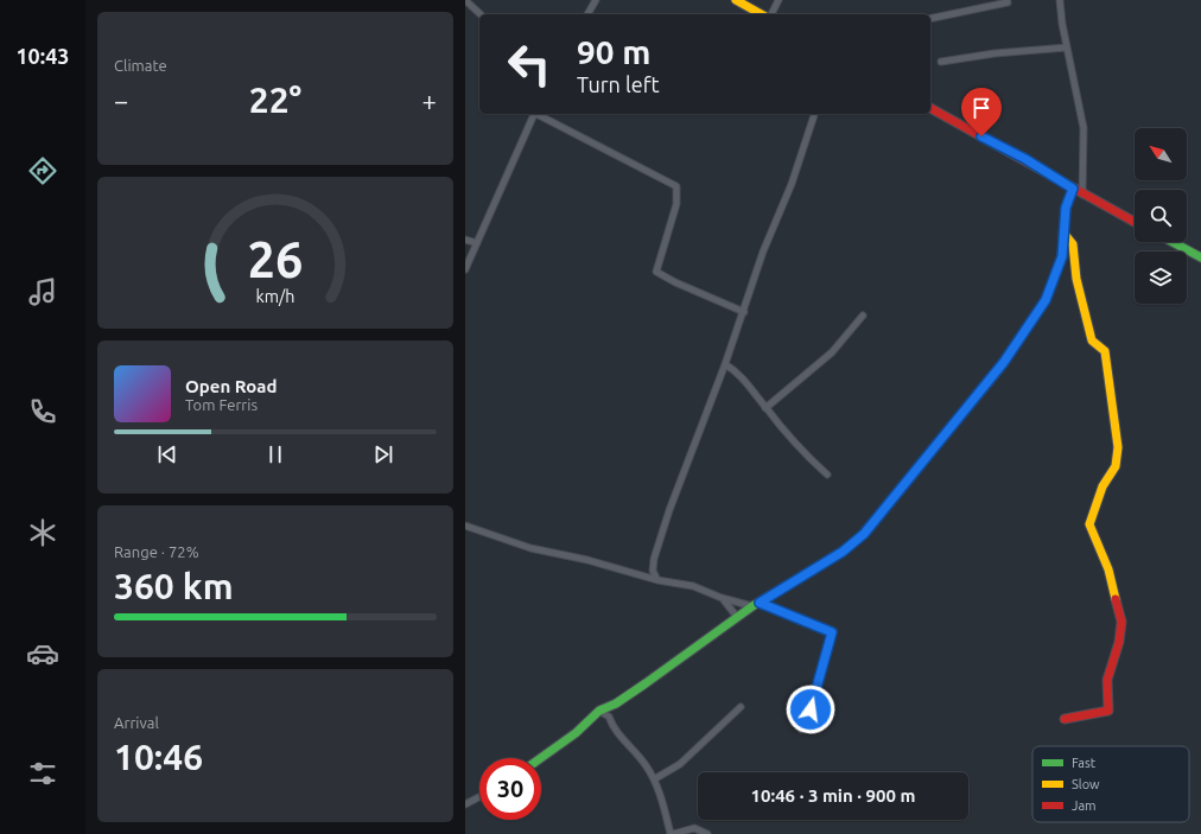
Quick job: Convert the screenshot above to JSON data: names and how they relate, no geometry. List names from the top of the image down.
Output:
{
  "legend": ["Fast", "Slow", "Jam"],
  "north": "top left",
  "page": {
    "tabs": "10:43",
    "tile": [
      "Climate",
      ["Range · 72%", "360 km"],
      ["Arrival", "10:46"]
    ],
    "turn": ["90 m", "Turn left"],
    "heat": ["−", "22°", "+"],
    "song": ["Open Road", "Tom Ferris"],
    "limit": "30",
    "trip": "10:46 · 3 min · 900 m",
    "gauge": ["26", "km/h"]
  }
}
